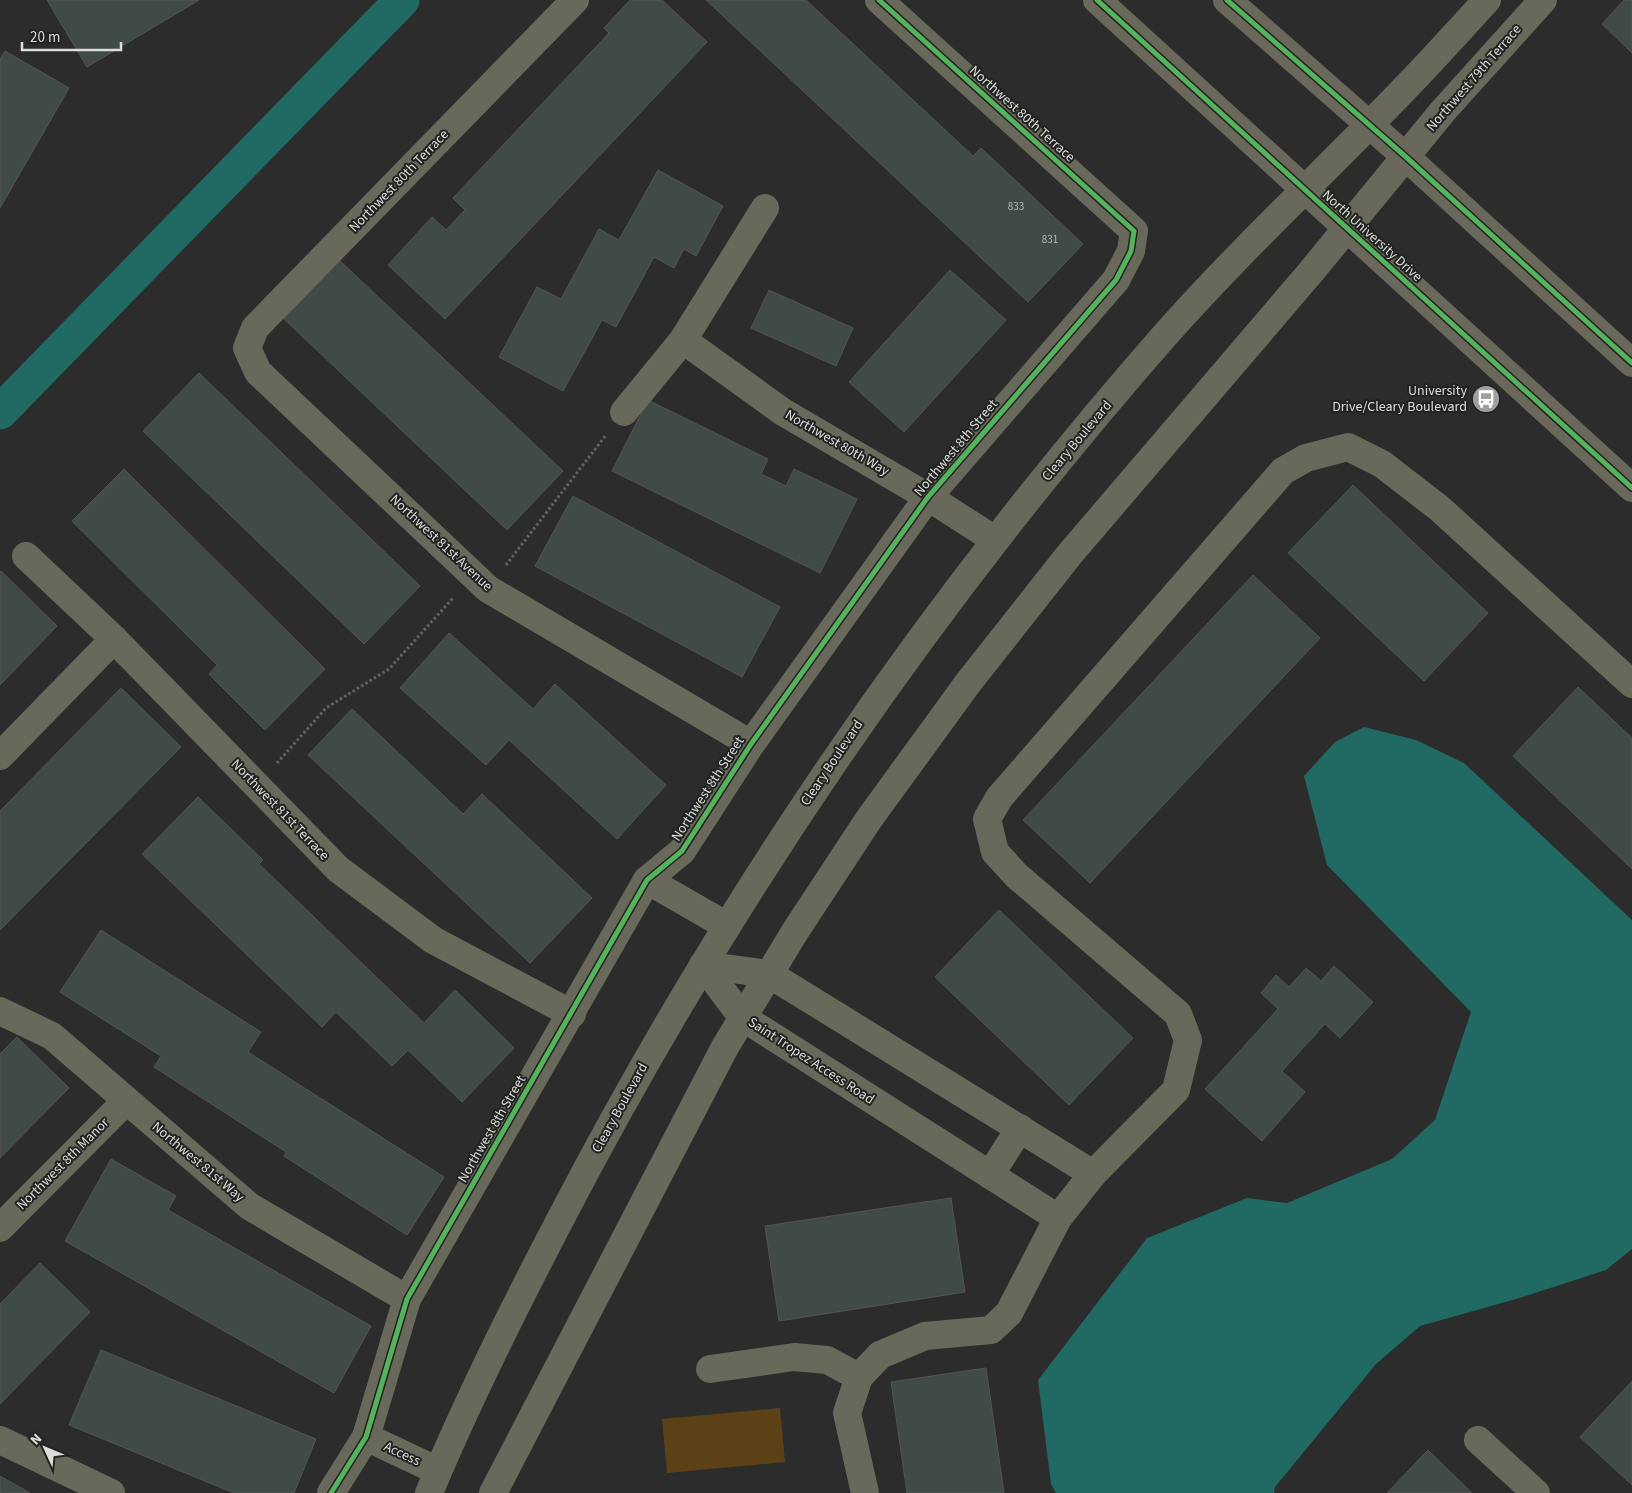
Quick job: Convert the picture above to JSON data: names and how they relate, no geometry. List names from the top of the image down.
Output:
{
  "streets": {
    "main road": ["North University Drive"],
    "street": [
      "Northwest 79th Terrace",
      "Northwest 80th Terrace",
      "Cleary Boulevard",
      "Northwest 80th Way",
      "Northwest 8th Street",
      "Northwest 81st Avenue",
      "Northwest 81st Terrace",
      "Saint Tropez Access Road",
      "Northwest 81st Way",
      "Northwest 8th Manor",
      "Access"
    ]
  },
  "crossings": [
    ["Northwest 80th Terrace", "Northwest 8th Street"],
    ["Northwest 80th Terrace", "Northwest 81st Avenue"],
    ["North University Drive", "Cleary Boulevard"],
    ["Cleary Boulevard", "Northwest 80th Way"],
    ["Cleary Boulevard", "Saint Tropez Access Road"],
    ["Cleary Boulevard", "Access"],
    ["Northwest 80th Way", "Northwest 8th Street"],
    ["Northwest 8th Street", "Northwest 81st Avenue"],
    ["Northwest 8th Street", "Northwest 81st Terrace"],
    ["Northwest 8th Street", "Northwest 81st Way"],
    ["Northwest 8th Street", "Access"],
    ["Northwest 81st Way", "Northwest 8th Manor"]
  ],
  "places": {
    "bus stop": ["University Drive/Cleary Boulevard"]
  },
  "house_numbers": ["833", "831"],
  "scale_bar": "20 m",
  "north": "top left"
}
